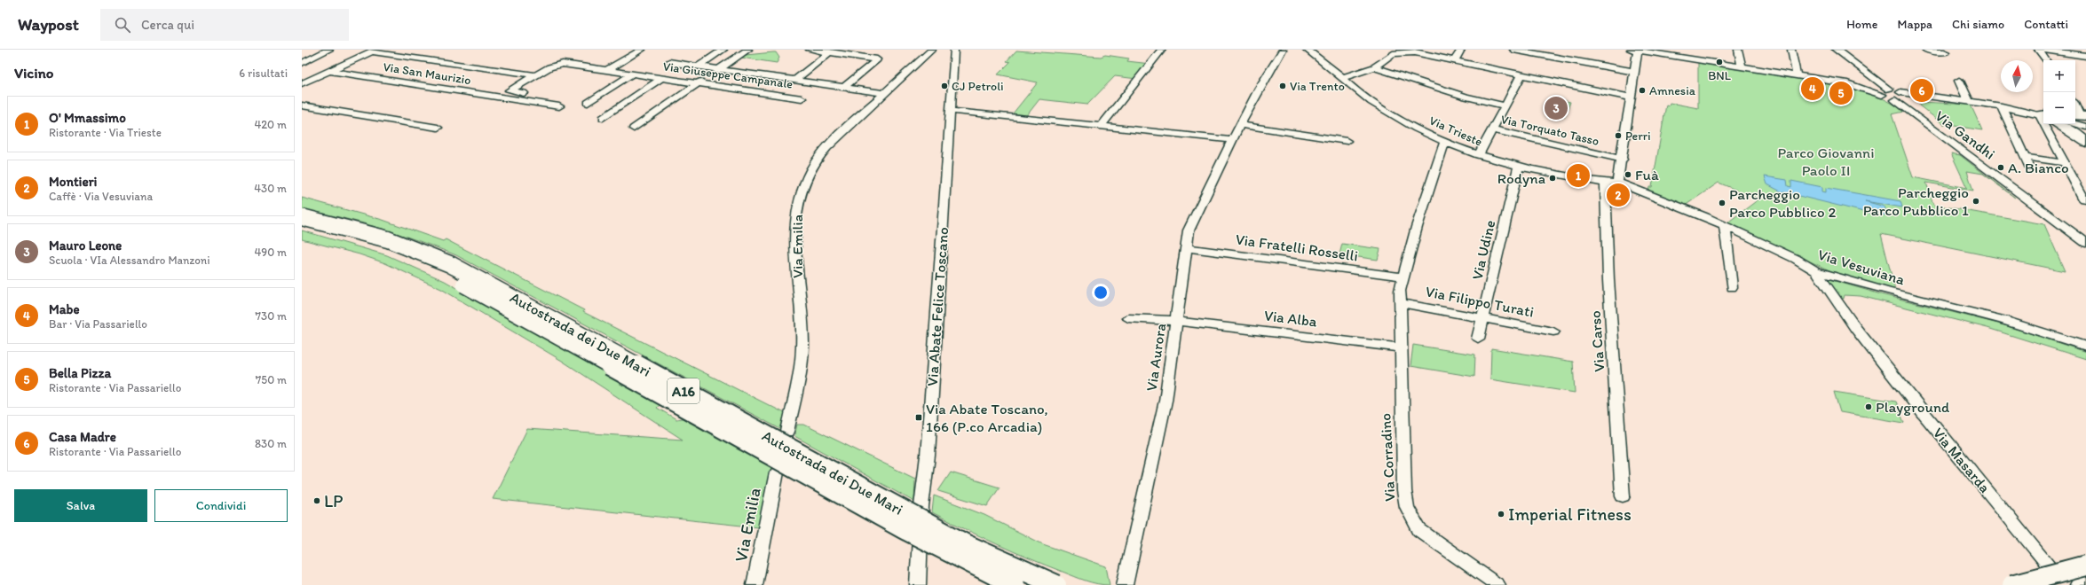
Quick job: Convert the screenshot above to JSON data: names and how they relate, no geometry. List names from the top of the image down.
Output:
{
  "streets": {
    "highway": ["Autostrada dei Due Mari", "A16"],
    "street": [
      "Via San Maurizio",
      "Via Giuseppe Campanale",
      "Via Torquato Tasso",
      "Via Trieste",
      "Via Gandhi",
      "Via Emilia",
      "Via Fratelli Rosselli",
      "Via Udine",
      "Via Vesuviana",
      "Via Filippo Turati",
      "Via Abate Felice Toscano",
      "Via Alba",
      "Via Carso",
      "Via Aurora",
      "Via Corradino",
      "Via Masarda"
    ]
  },
  "crossings": [
    ["Via San Maurizio", "Via Giuseppe Campanale"],
    ["Via Trieste", "Via Udine"],
    ["Via Trieste", "Via Vesuviana"],
    ["Via Trieste", "Via Carso"],
    ["Via Trieste", "Via Corradino"],
    ["Via Fratelli Rosselli", "Via Aurora"],
    ["Via Fratelli Rosselli", "Via Corradino"],
    ["Via Udine", "Via Filippo Turati"],
    ["Via Vesuviana", "Via Masarda"],
    ["Via Filippo Turati", "Via Corradino"],
    ["Via Alba", "Via Aurora"],
    ["Via Alba", "Via Corradino"]
  ],
  "parks": ["Parco Giovanni Paolo II"],
  "places": {
    "other": [
      "BNL",
      "CJ Petroli",
      "Via Trento",
      "Amnesia",
      "Perri",
      "A. Bianco",
      "Fuà",
      "Rodyna",
      "Parcheggio Parco Pubblico 1",
      "Parcheggio Parco Pubblico 2",
      "Playground",
      "LP",
      "Imperial Fitness"
    ],
    "transit": ["Via Abate Toscano, 166 (P.co Arcadia)"]
  },
  "north": "top",
  "page": {
    "header": "Waypost",
    "search": "Cerca qui",
    "nav": [
      "Home",
      "Mappa",
      "Chi siamo",
      "Contatti"
    ],
    "heading": ["Vicino", "6 risultati"],
    "map_buttons": ["+", "−"],
    "pins": [
      "4",
      "6",
      "5",
      "3",
      "1",
      "2"
    ],
    "list": [
      {
        "mark": "1",
        "name": "O' Mmassimo",
        "note": "Ristorante · Via Trieste",
        "value": "420 m"
      },
      {
        "mark": "2",
        "name": "Montieri",
        "note": "Caffè · Via Vesuviana",
        "value": "430 m"
      },
      {
        "mark": "3",
        "name": "Mauro Leone",
        "note": "Scuola · VIa Alessandro Manzoni",
        "value": "490 m"
      },
      {
        "mark": "4",
        "name": "Mabe",
        "note": "Bar · Via Passariello",
        "value": "730 m"
      },
      {
        "mark": "5",
        "name": "Bella Pizza",
        "note": "Ristorante · Via Passariello",
        "value": "750 m"
      },
      {
        "mark": "6",
        "name": "Casa Madre",
        "note": "Ristorante · Via Passariello",
        "value": "830 m"
      }
    ],
    "buttons": ["Salva", "Condividi"]
  }
}
